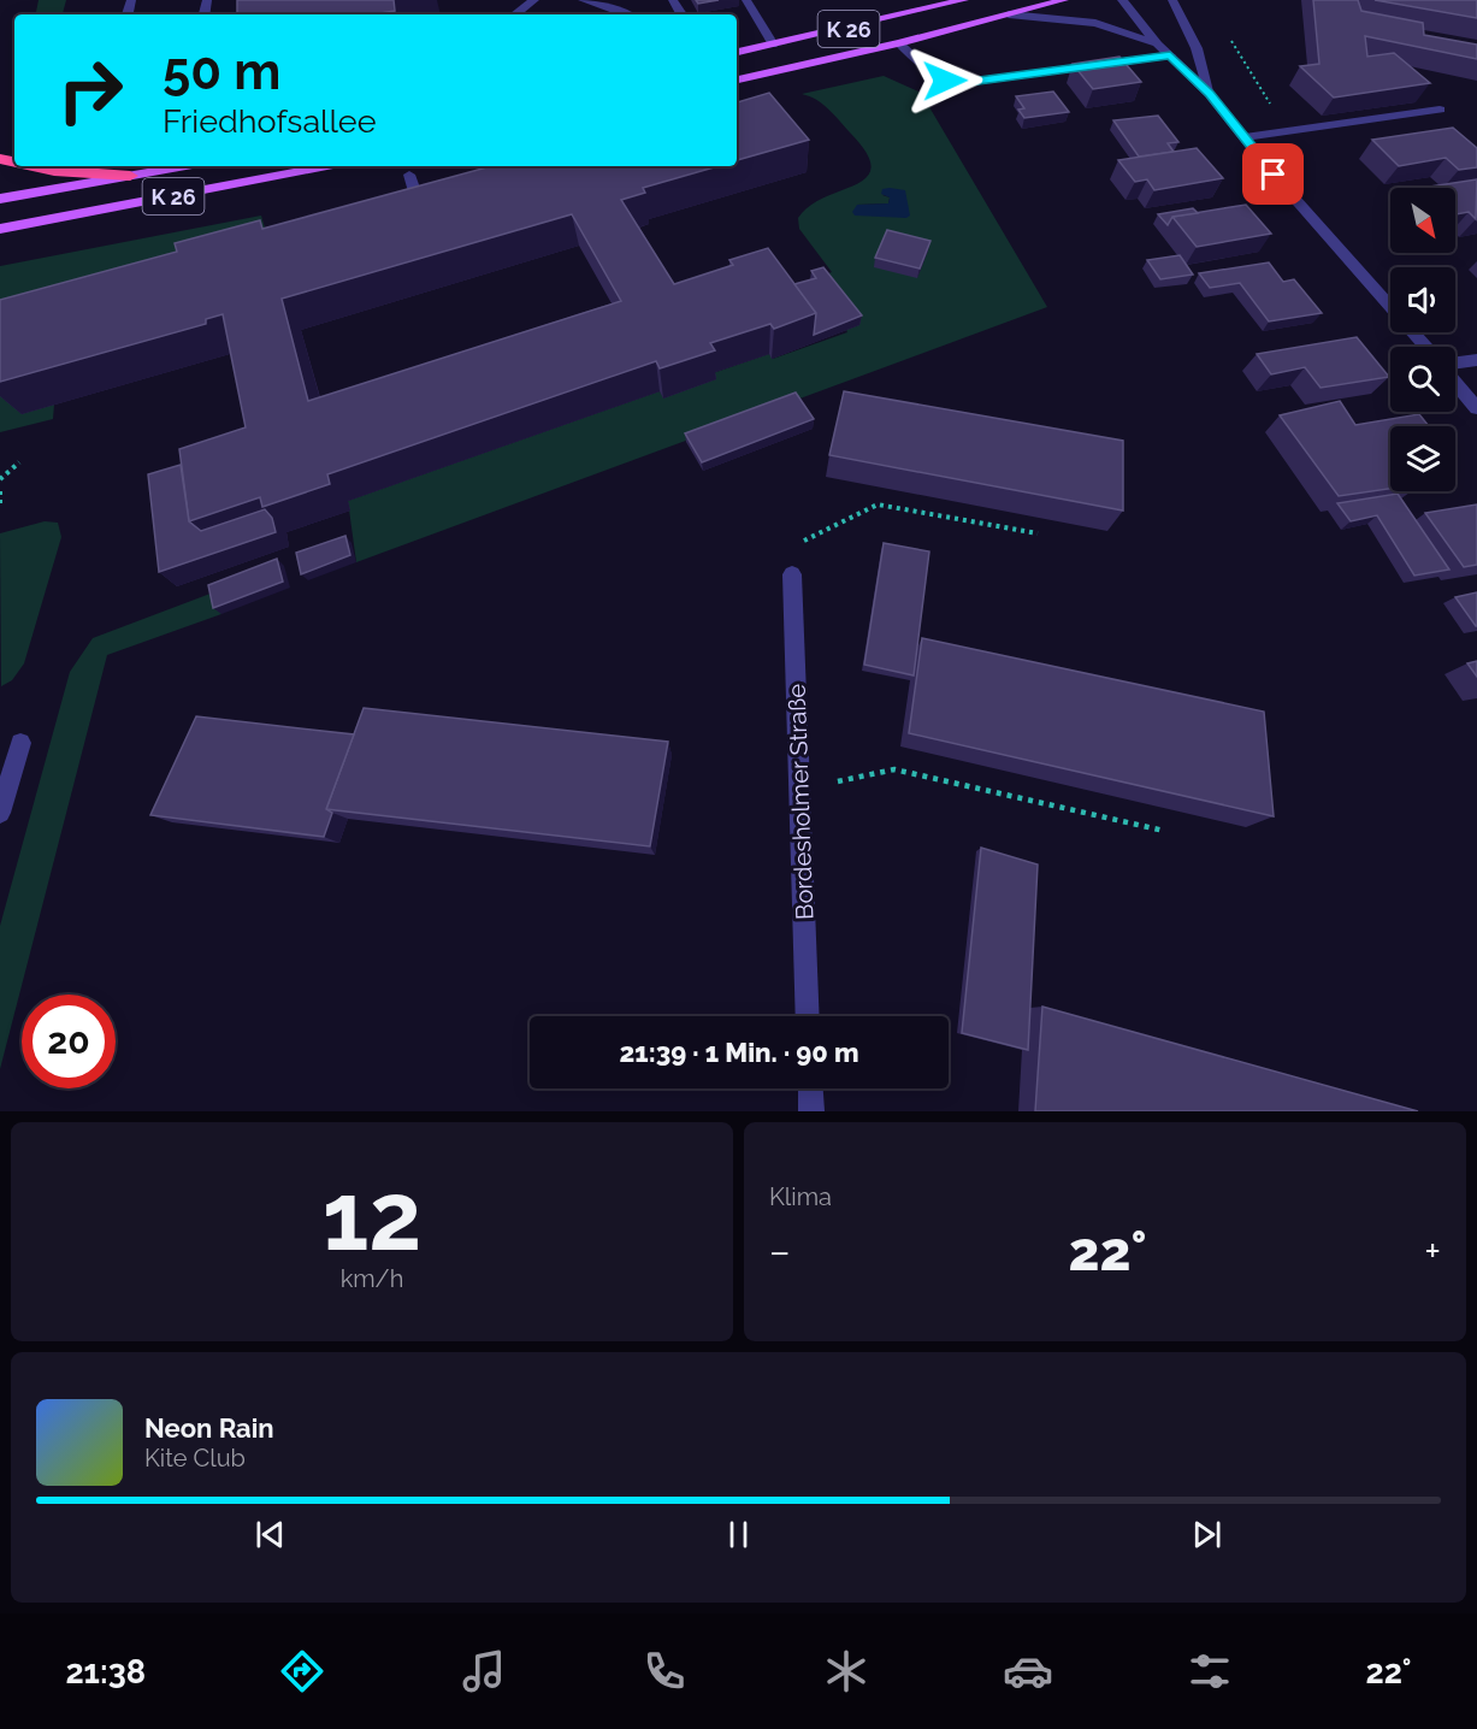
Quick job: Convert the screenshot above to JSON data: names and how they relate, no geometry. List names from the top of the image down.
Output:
{
  "streets": {
    "main road": ["K 26"],
    "street": ["Bordesholmer Straße"]
  },
  "north": "bottom right",
  "page": {
    "turn": ["50 m", "Friedhofsallee"],
    "limit": "20",
    "trip": "21:39 · 1 Min. · 90 m",
    "tile": [
      ["12", "km/h"],
      "Klima"
    ],
    "heat": ["−", "22°", "+"],
    "song": ["Neon Rain", "Kite Club"],
    "tabs": ["21:38", "22°"]
  }
}
